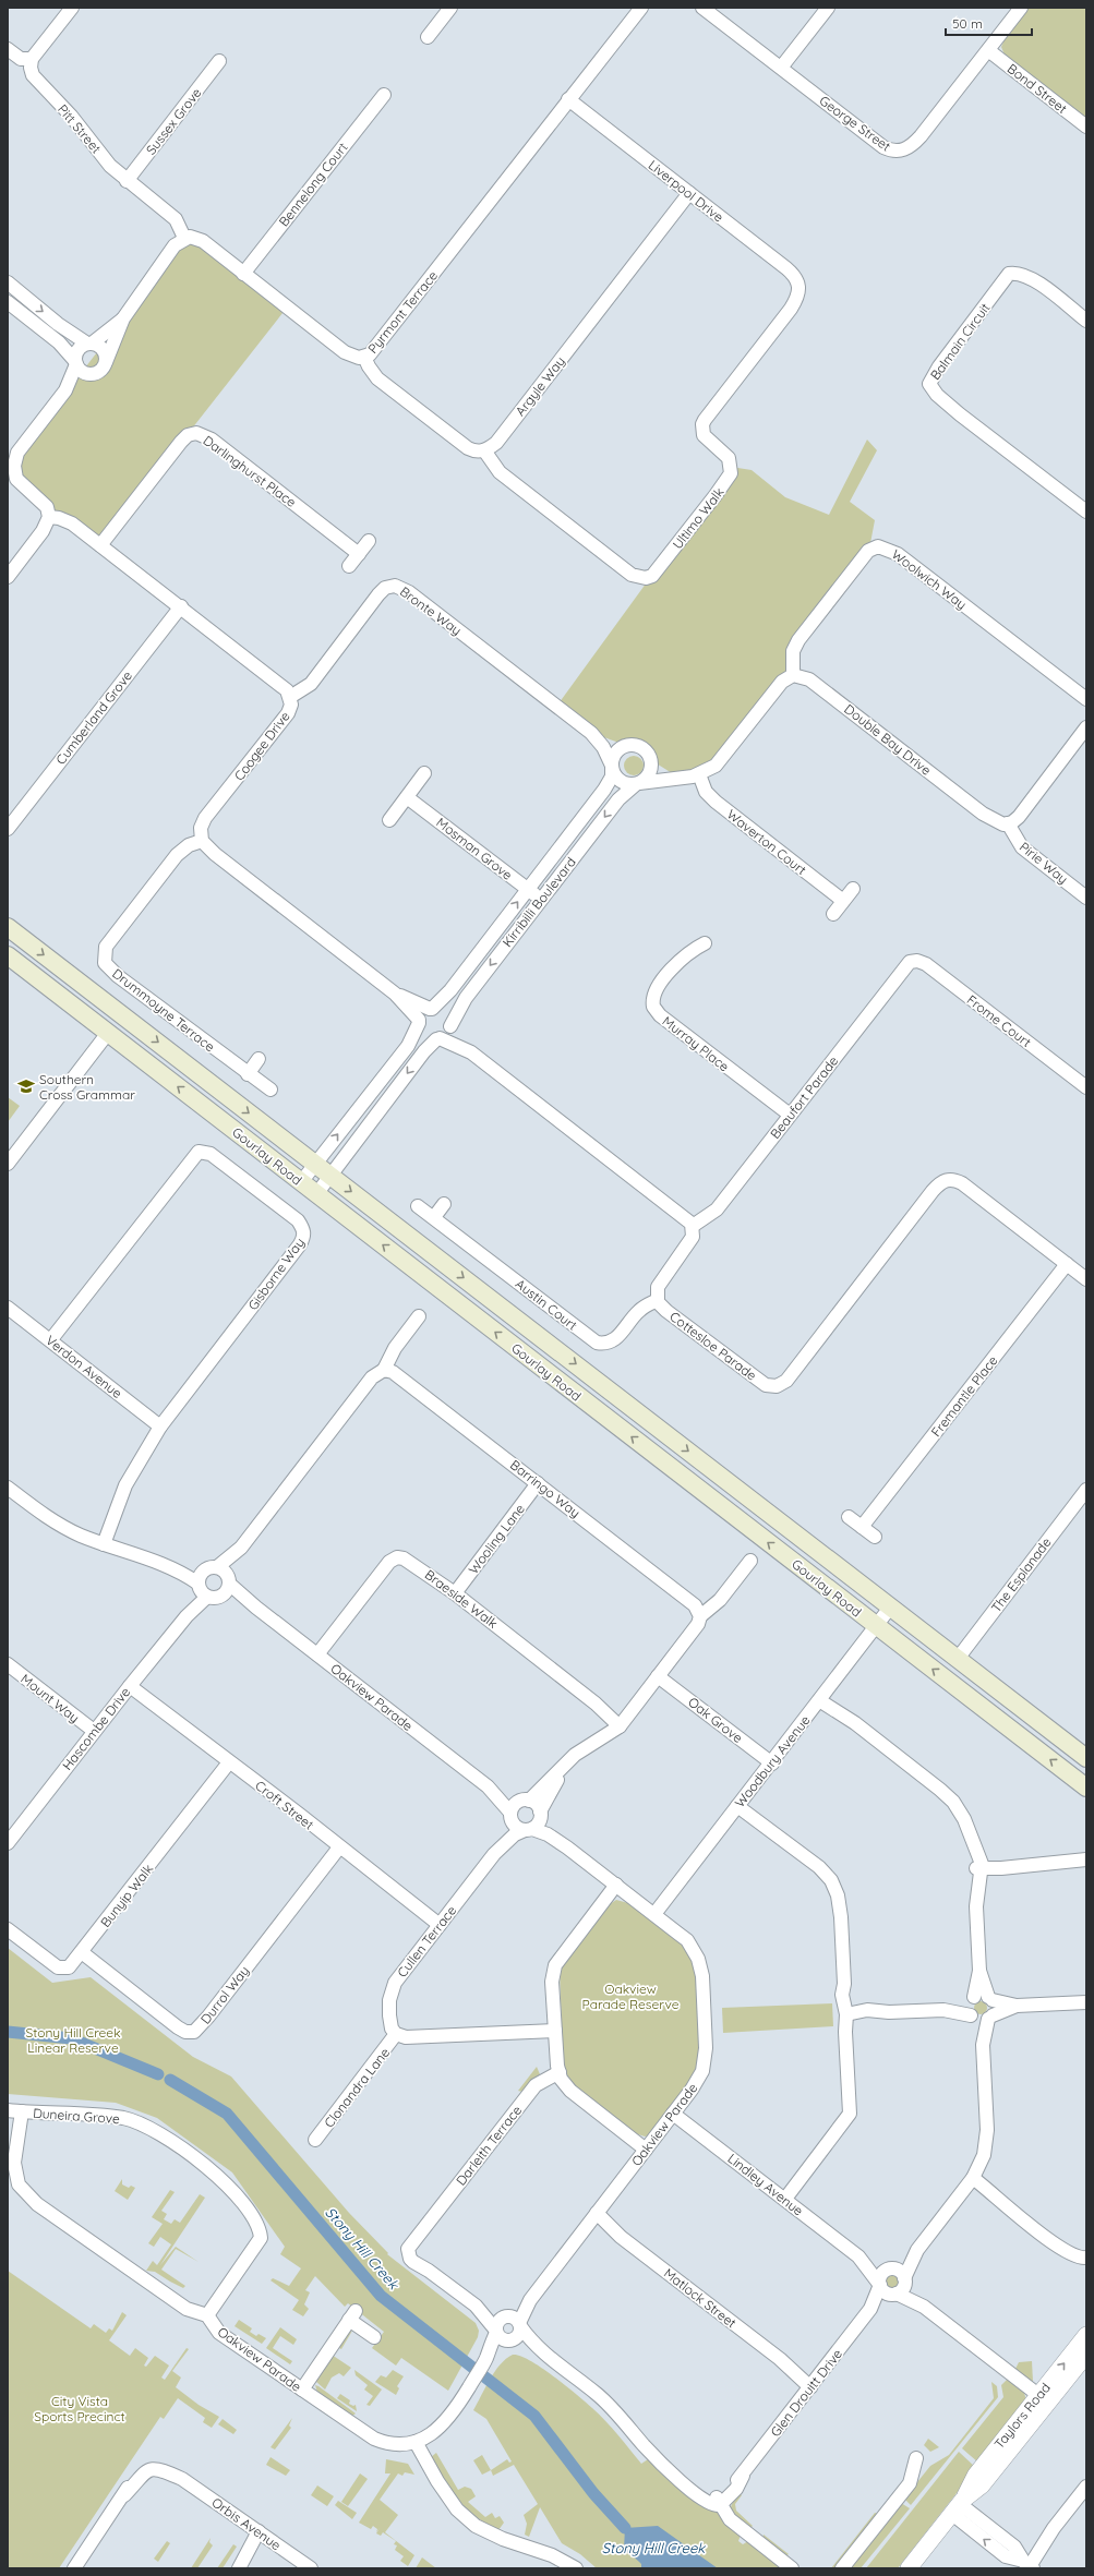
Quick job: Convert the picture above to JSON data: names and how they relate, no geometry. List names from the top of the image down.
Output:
{
  "streets": {
    "main road": ["Gourlay Road"],
    "street": [
      "Bond Street",
      "Sussex Grove",
      "George Street",
      "Pitt Street",
      "Bennelong Court",
      "Liverpool Drive",
      "Pyrmont Terrace",
      "Balmain Circuit",
      "Argyle Way",
      "Darlinghurst Place",
      "Ultimo Walk",
      "Woolwich Way",
      "Bronte Way",
      "Cumberland Grove",
      "Double Bay Drive",
      "Coogee Drive",
      "Waverton Court",
      "Mosman Grove",
      "Pirie Way",
      "Kirribilli Boulevard",
      "Drummoyne Terrace",
      "Frome Court",
      "Murray Place",
      "Beaufort Parade",
      "Gisborne Way",
      "Austin Court",
      "Cottesloe Parade",
      "Verdon Avenue",
      "Fremantle Place",
      "Barringo Way",
      "Wooling Lane",
      "The Esplanade",
      "Braeside Walk",
      "Oakview Parade",
      "Mount Way",
      "Oak Grove",
      "Hascombe Drive",
      "Woodbury Avenue",
      "Croft Street",
      "Bunyip Walk",
      "Cullen Terrace",
      "Durrol Way",
      "Clonandra Lane",
      "Duneira Grove",
      "Darleith Terrace",
      "Lindley Avenue",
      "Matlock Street",
      "Glen Drouitt Drive",
      "Taylors Road",
      "Orbis Avenue"
    ]
  },
  "crossings": [
    ["Bond Street", "George Street"],
    ["Sussex Grove", "Pitt Street"],
    ["Pitt Street", "Pyrmont Terrace"],
    ["Bennelong Court", "Pyrmont Terrace"],
    ["Liverpool Drive", "Pyrmont Terrace"],
    ["Liverpool Drive", "Argyle Way"],
    ["Liverpool Drive", "Ultimo Walk"],
    ["Argyle Way", "Ultimo Walk"],
    ["Darlinghurst Place", "Coogee Drive"],
    ["Woolwich Way", "Double Bay Drive"],
    ["Bronte Way", "Coogee Drive"],
    ["Bronte Way", "Kirribilli Boulevard"],
    ["Cumberland Grove", "Coogee Drive"],
    ["Double Bay Drive", "Pirie Way"],
    ["Coogee Drive", "Drummoyne Terrace"],
    ["Mosman Grove", "Kirribilli Boulevard"],
    ["Frome Court", "Beaufort Parade"],
    ["Murray Place", "Beaufort Parade"],
    ["Gourlay Road", "The Esplanade"],
    ["Gourlay Road", "Woodbury Avenue"],
    ["Gisborne Way", "Verdon Avenue"],
    ["Austin Court", "Cottesloe Parade"],
    ["Cottesloe Parade", "Fremantle Place"],
    ["Barringo Way", "Wooling Lane"],
    ["Wooling Lane", "Braeside Walk"],
    ["Braeside Walk", "Oakview Parade"],
    ["Oakview Parade", "Woodbury Avenue"],
    ["Oakview Parade", "Cullen Terrace"],
    ["Oakview Parade", "Duneira Grove"],
    ["Oakview Parade", "Darleith Terrace"],
    ["Oakview Parade", "Lindley Avenue"],
    ["Oakview Parade", "Matlock Street"],
    ["Mount Way", "Hascombe Drive"],
    ["Oak Grove", "Woodbury Avenue"],
    ["Hascombe Drive", "Croft Street"],
    ["Croft Street", "Bunyip Walk"],
    ["Croft Street", "Cullen Terrace"],
    ["Croft Street", "Durrol Way"],
    ["Bunyip Walk", "Durrol Way"],
    ["Cullen Terrace", "Clonandra Lane"],
    ["Lindley Avenue", "Glen Drouitt Drive"],
    ["Lindley Avenue", "Taylors Road"],
    ["Matlock Street", "Glen Drouitt Drive"]
  ],
  "water": ["Stony Hill Creek"],
  "parks": ["Oakview Parade Reserve", "Stony Hill Creek Linear Reserve", "City Vista Sports Precinct"],
  "places": {
    "school or university": ["Southern Cross Grammar"]
  },
  "scale_bar": "50 m"
}
